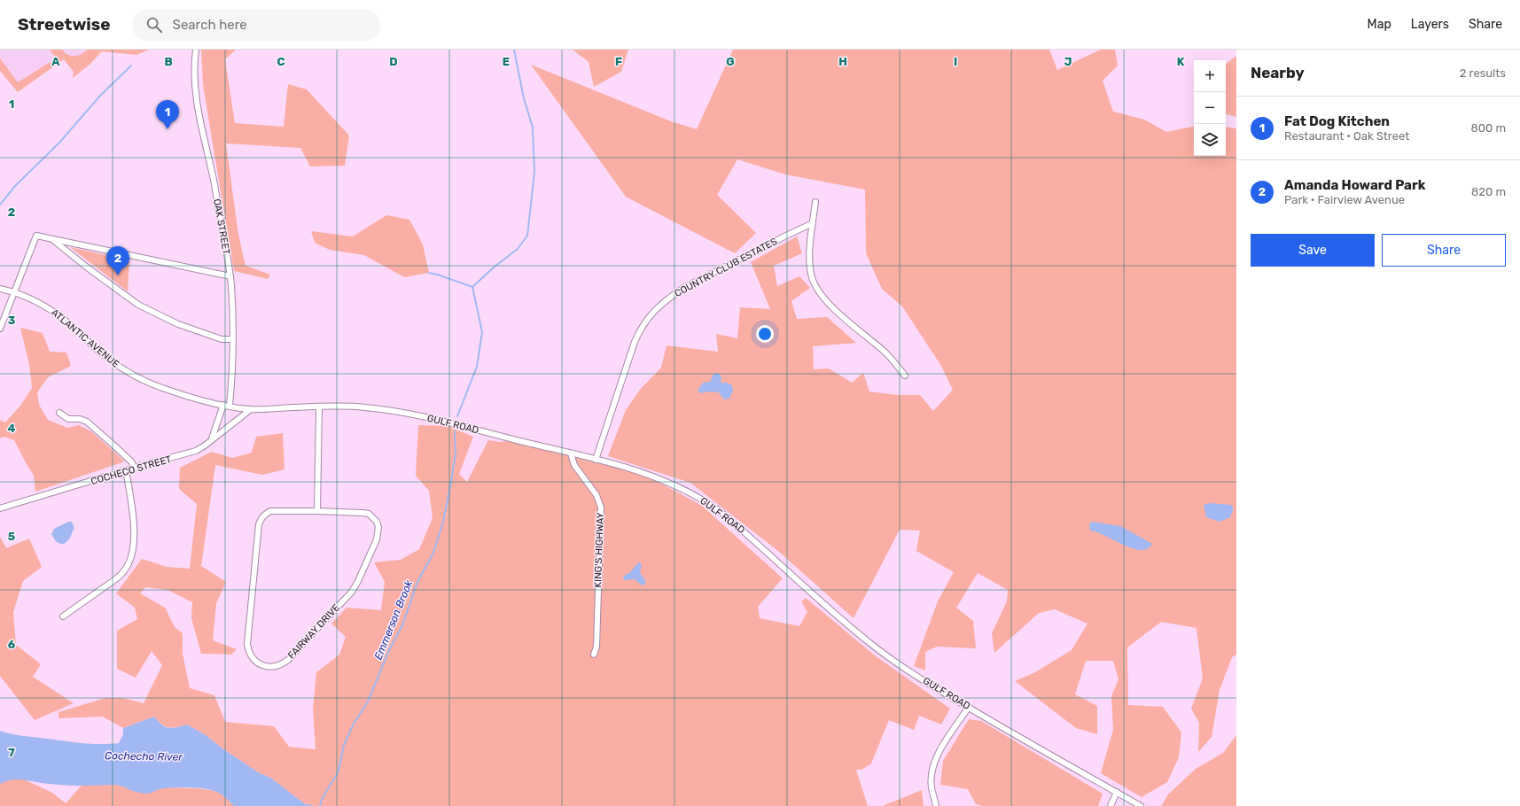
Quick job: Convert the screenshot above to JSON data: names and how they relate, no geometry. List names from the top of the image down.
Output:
{
  "streets": {
    "street": [
      "OAK STREET",
      "COUNTRY CLUB ESTATES",
      "ATLANTIC AVENUE",
      "GULF ROAD",
      "COCHECO STREET",
      "KING'S HIGHWAY",
      "FAIRWAY DRIVE"
    ]
  },
  "crossings": [
    ["OAK STREET", "ATLANTIC AVENUE"],
    ["OAK STREET", "GULF ROAD"],
    ["OAK STREET", "COCHECO STREET"],
    ["COUNTRY CLUB ESTATES", "GULF ROAD"],
    ["ATLANTIC AVENUE", "GULF ROAD"],
    ["GULF ROAD", "COCHECO STREET"],
    ["GULF ROAD", "KING'S HIGHWAY"]
  ],
  "water": ["Emmerson Brook", "Cochecho River"],
  "page": {
    "header": "Streetwise",
    "search": "Search here",
    "nav": ["Map", "Layers", "Share"],
    "heading": ["Nearby", "2 results"],
    "map_buttons": ["+", "−"],
    "list": [
      {
        "mark": "1",
        "name": "Fat Dog Kitchen",
        "note": "Restaurant · Oak Street",
        "value": "800 m"
      },
      {
        "mark": "2",
        "name": "Amanda Howard Park",
        "note": "Park · Fairview Avenue",
        "value": "820 m"
      }
    ],
    "pins": ["1", "2"],
    "buttons": ["Save", "Share"]
  },
  "grid": {
    "columns": [
      "A",
      "B",
      "C",
      "D",
      "E",
      "F",
      "G",
      "H",
      "I",
      "J",
      "K"
    ],
    "rows": [
      "1",
      "2",
      "3",
      "4",
      "5",
      "6",
      "7"
    ]
  }
}
